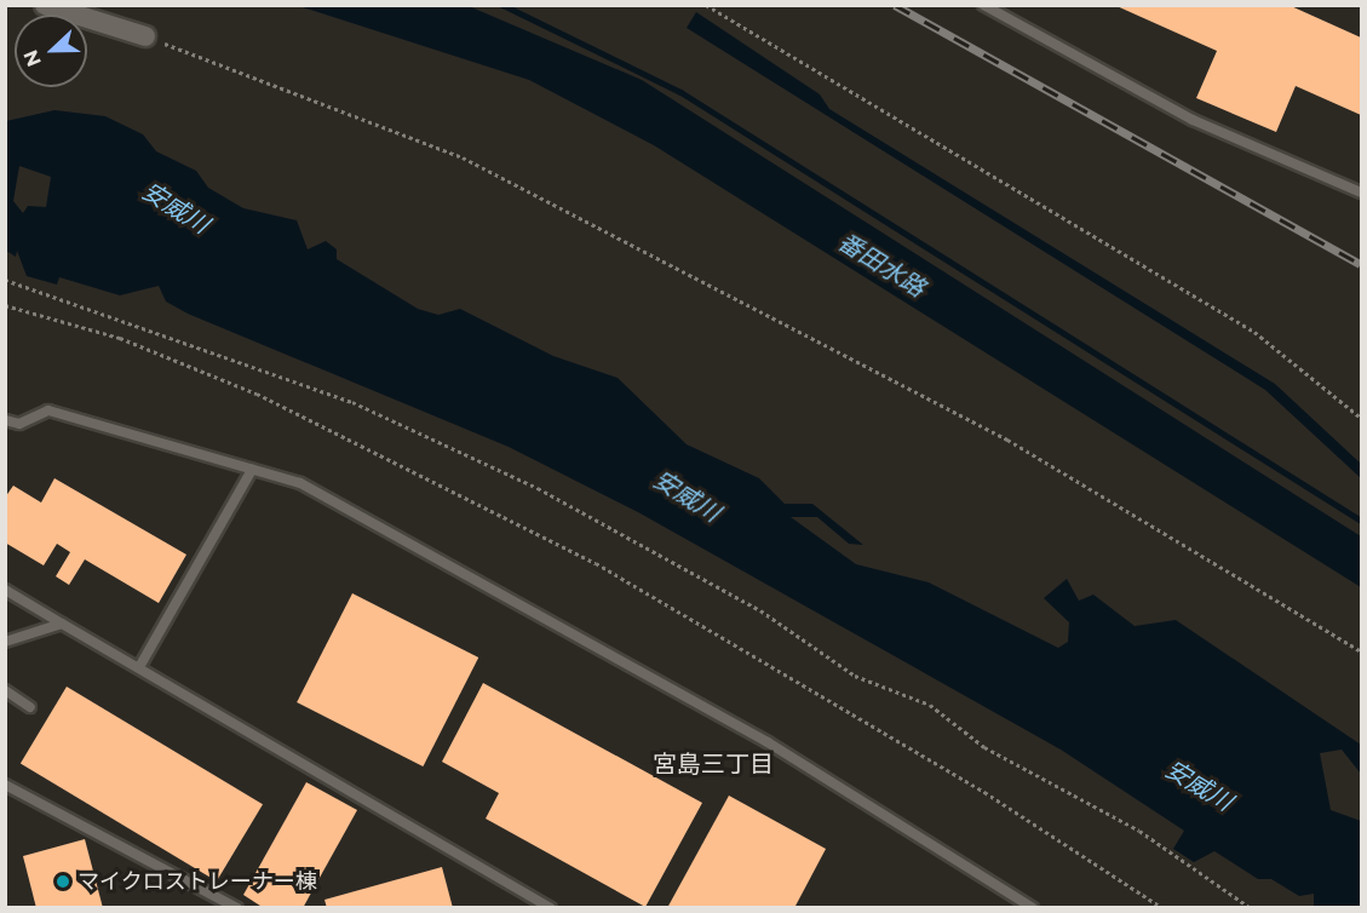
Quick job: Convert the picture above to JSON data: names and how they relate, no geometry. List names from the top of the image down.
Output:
{
  "districts": ["宮島三丁目"],
  "water": ["安威川", "番田水路"],
  "places": ["マイクロストレーナー棟"],
  "north": "left"
}
